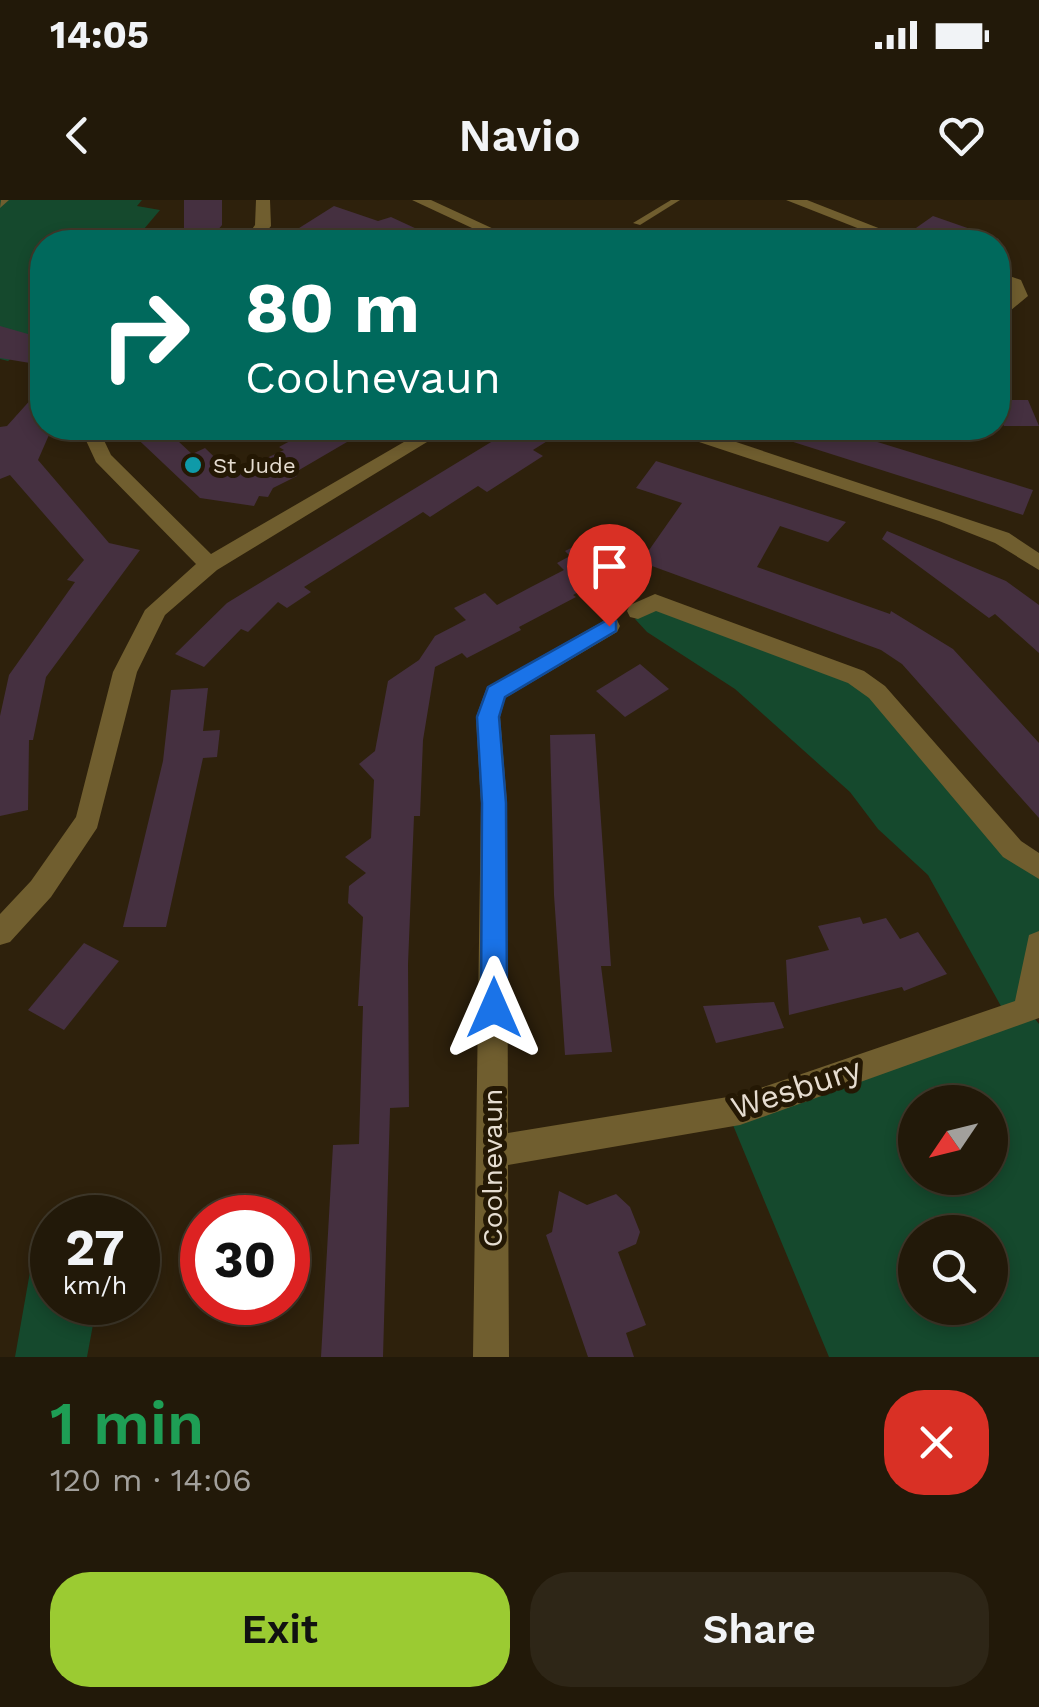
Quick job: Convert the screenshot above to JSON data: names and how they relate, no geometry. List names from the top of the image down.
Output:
{
  "streets": {
    "street": ["Wesbury", "Coolnevaun"]
  },
  "crossings": [
    ["Wesbury", "Coolnevaun"]
  ],
  "places": ["St Jude"],
  "north": "bottom left",
  "page": {
    "status": "14:05",
    "header": "Navio",
    "turn": ["80 m", "Coolnevaun"],
    "speed": "27 km/h",
    "limit": "30",
    "heading": ["1 min", "120 m · 14:06"],
    "buttons": ["Exit", "Share"]
  }
}
